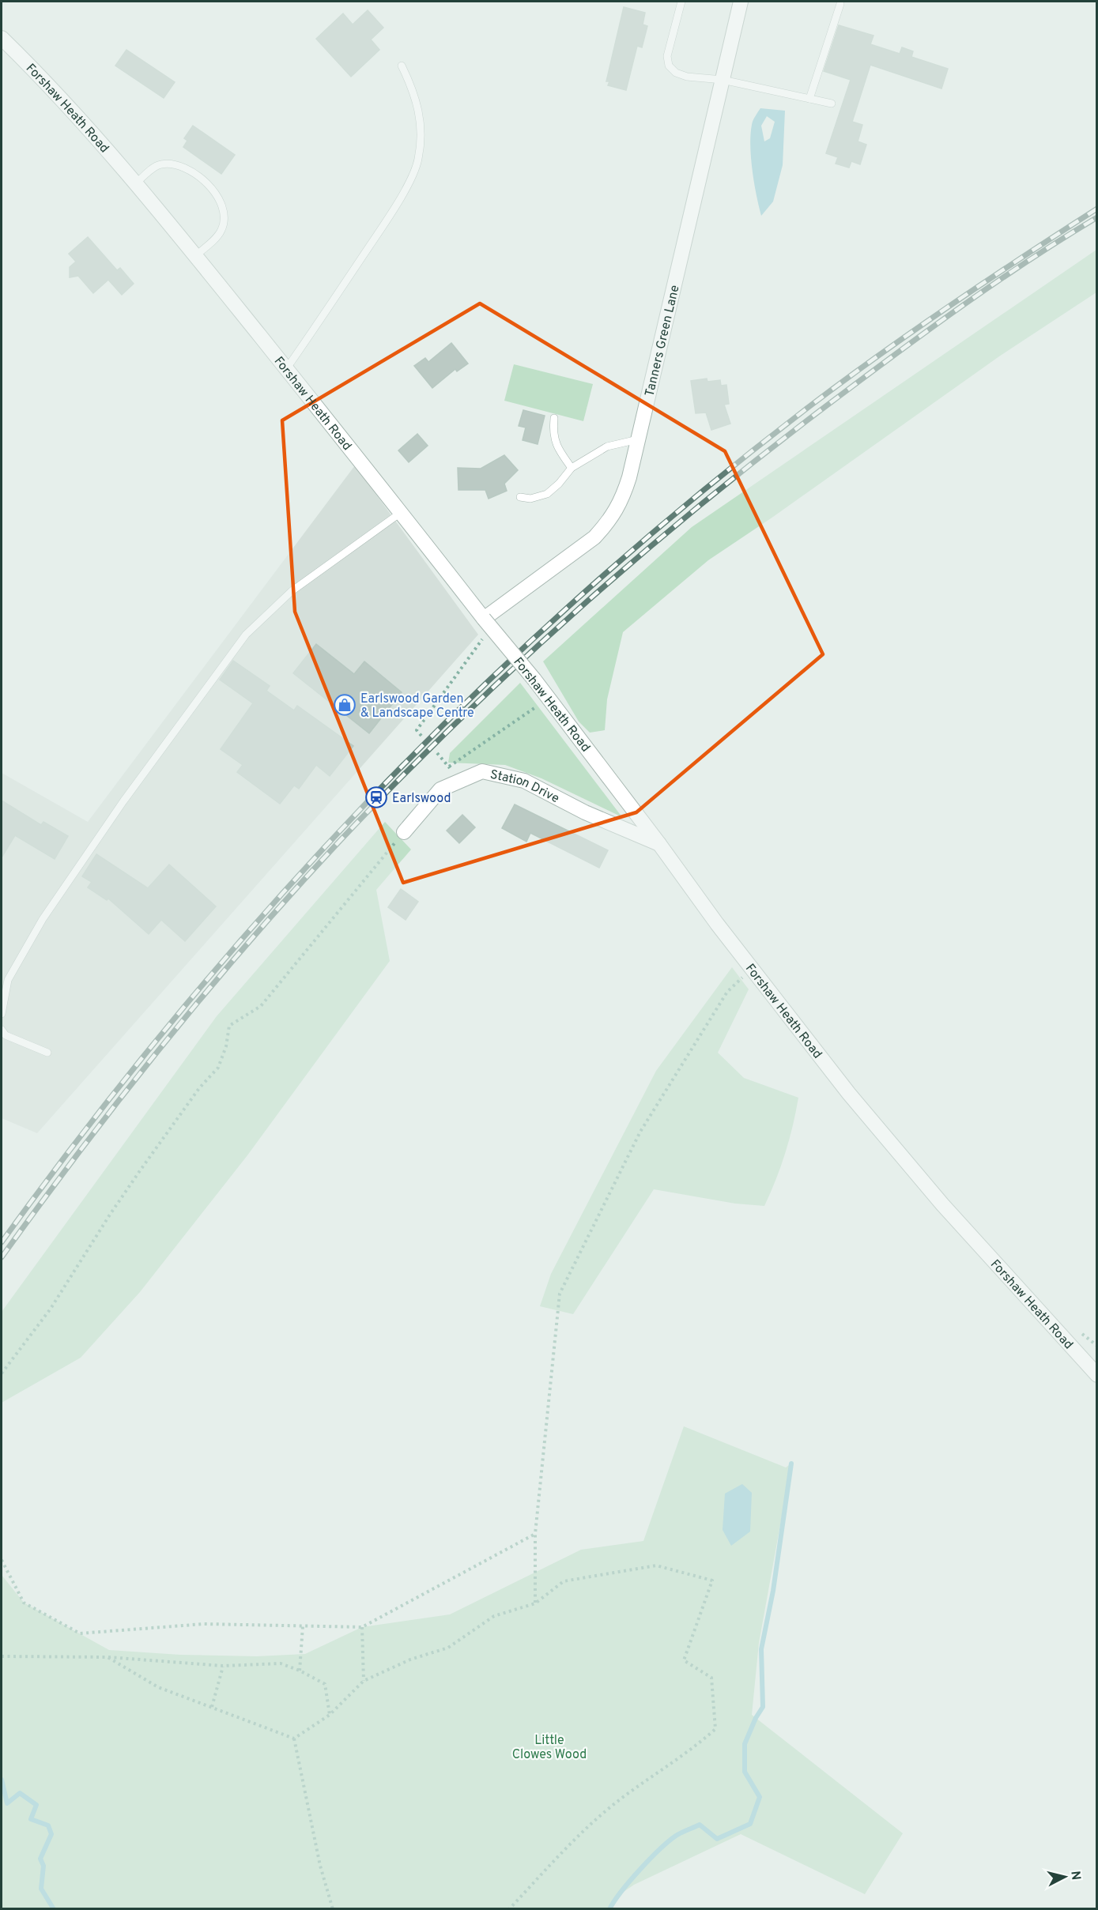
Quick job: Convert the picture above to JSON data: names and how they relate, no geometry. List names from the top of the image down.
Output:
{
  "streets": {
    "street": ["Forshaw Heath Road", "Tanners Green Lane", "Station Drive"]
  },
  "crossings": [
    ["Forshaw Heath Road", "Tanners Green Lane"],
    ["Forshaw Heath Road", "Station Drive"]
  ],
  "parks": ["Little Clowes Wood"],
  "places": {
    "shop": ["Earlswood Garden & Landscape Centre"],
    "station": ["Earlswood"]
  },
  "north": "right"
}
